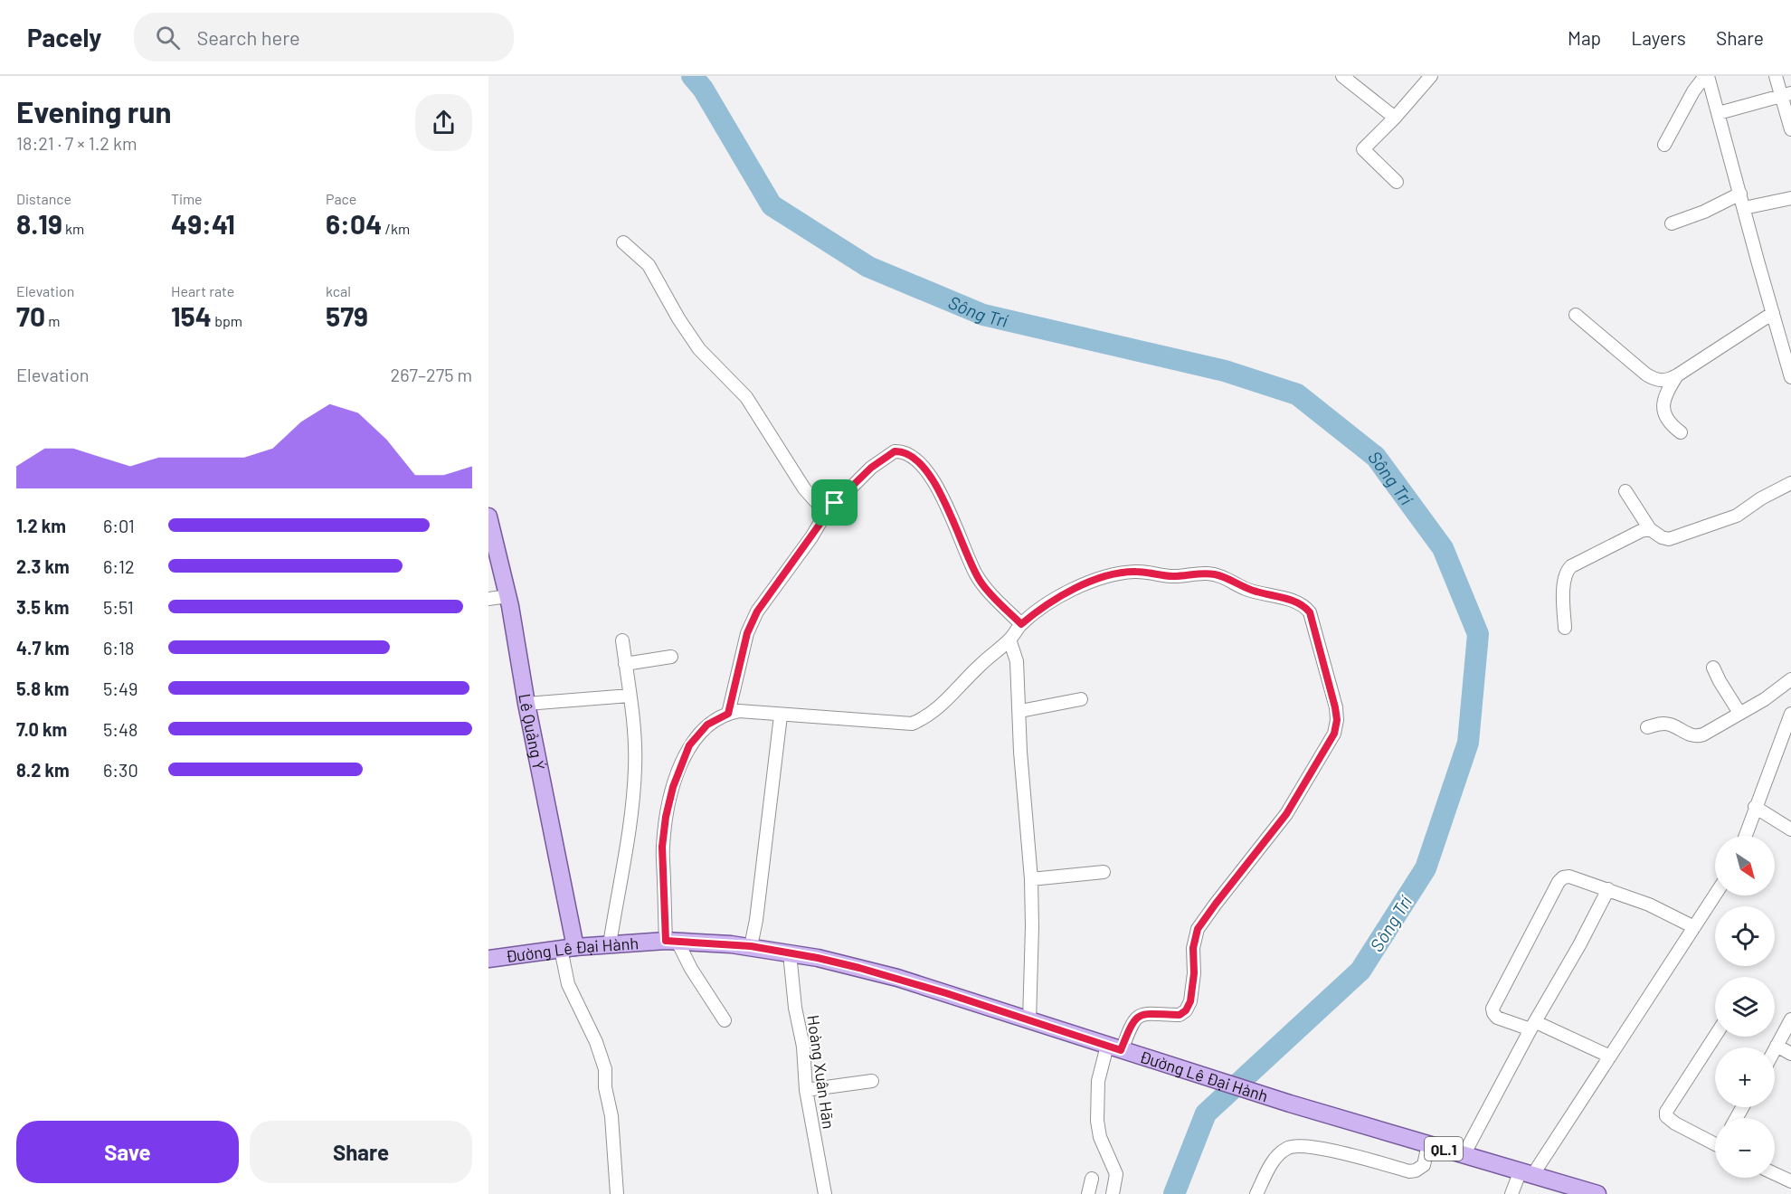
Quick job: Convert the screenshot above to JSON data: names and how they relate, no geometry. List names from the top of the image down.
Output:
{
  "streets": {
    "main road": ["Lê Quảng Ý", "Đường Lê Đại Hành", "QL.1"],
    "street": ["Hoàng Xuân Hãn"]
  },
  "crossings": [
    ["Lê Quảng Ý", "Đường Lê Đại Hành"],
    ["Đường Lê Đại Hành", "Hoàng Xuân Hãn"]
  ],
  "water": ["Sông Trí"],
  "north": "bottom right",
  "page": {
    "header": "Pacely",
    "search": "Search here",
    "nav": ["Map", "Layers", "Share"],
    "heading": ["Evening run", "18:21 · 7 × 1.2 km"],
    "stats": [
      ["Distance", "8.19 km"],
      ["Time", "49:41"],
      ["Pace", "6:04 /km"],
      ["Elevation", "70 m"],
      ["Heart rate", "154 bpm"],
      ["kcal", "579"]
    ],
    "chart": ["Elevation", "267–275 m"],
    "list": [
      {
        "name": "1.2 km",
        "note": "6:01"
      },
      {
        "name": "2.3 km",
        "note": "6:12"
      },
      {
        "name": "3.5 km",
        "note": "5:51"
      },
      {
        "name": "4.7 km",
        "note": "6:18"
      },
      {
        "name": "5.8 km",
        "note": "5:49"
      },
      {
        "name": "7.0 km",
        "note": "5:48"
      },
      {
        "name": "8.2 km",
        "note": "6:30"
      }
    ],
    "map_buttons": ["+", "−"],
    "buttons": ["Save", "Share"]
  }
}
